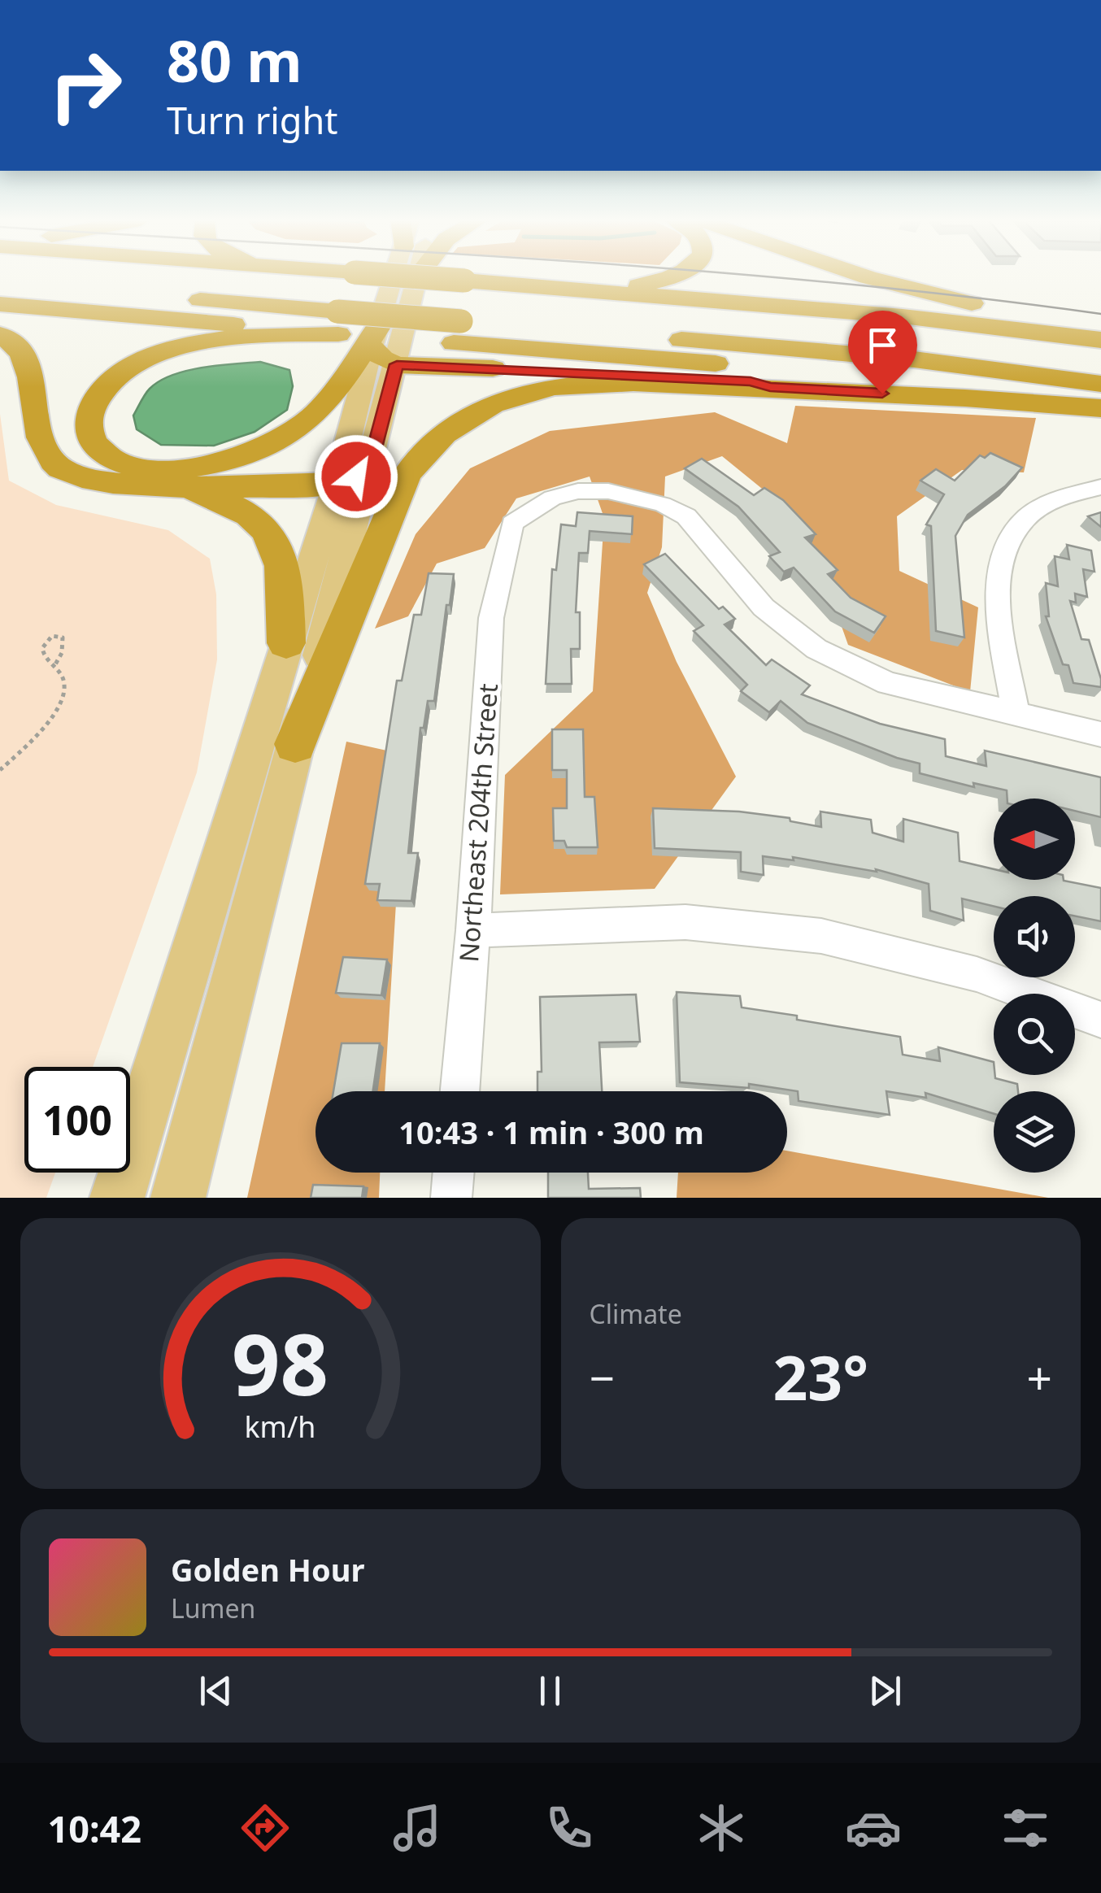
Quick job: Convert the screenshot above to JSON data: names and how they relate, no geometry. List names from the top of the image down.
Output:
{
  "streets": {
    "street": ["Northeast 204th Street"]
  },
  "north": "left",
  "page": {
    "turn": ["80 m", "Turn right"],
    "limit": "100",
    "trip": "10:43 · 1 min · 300 m",
    "tile": "Climate",
    "heat": ["−", "23°", "+"],
    "song": ["Golden Hour", "Lumen"],
    "tabs": "10:42",
    "gauge": ["98", "km/h"]
  }
}
